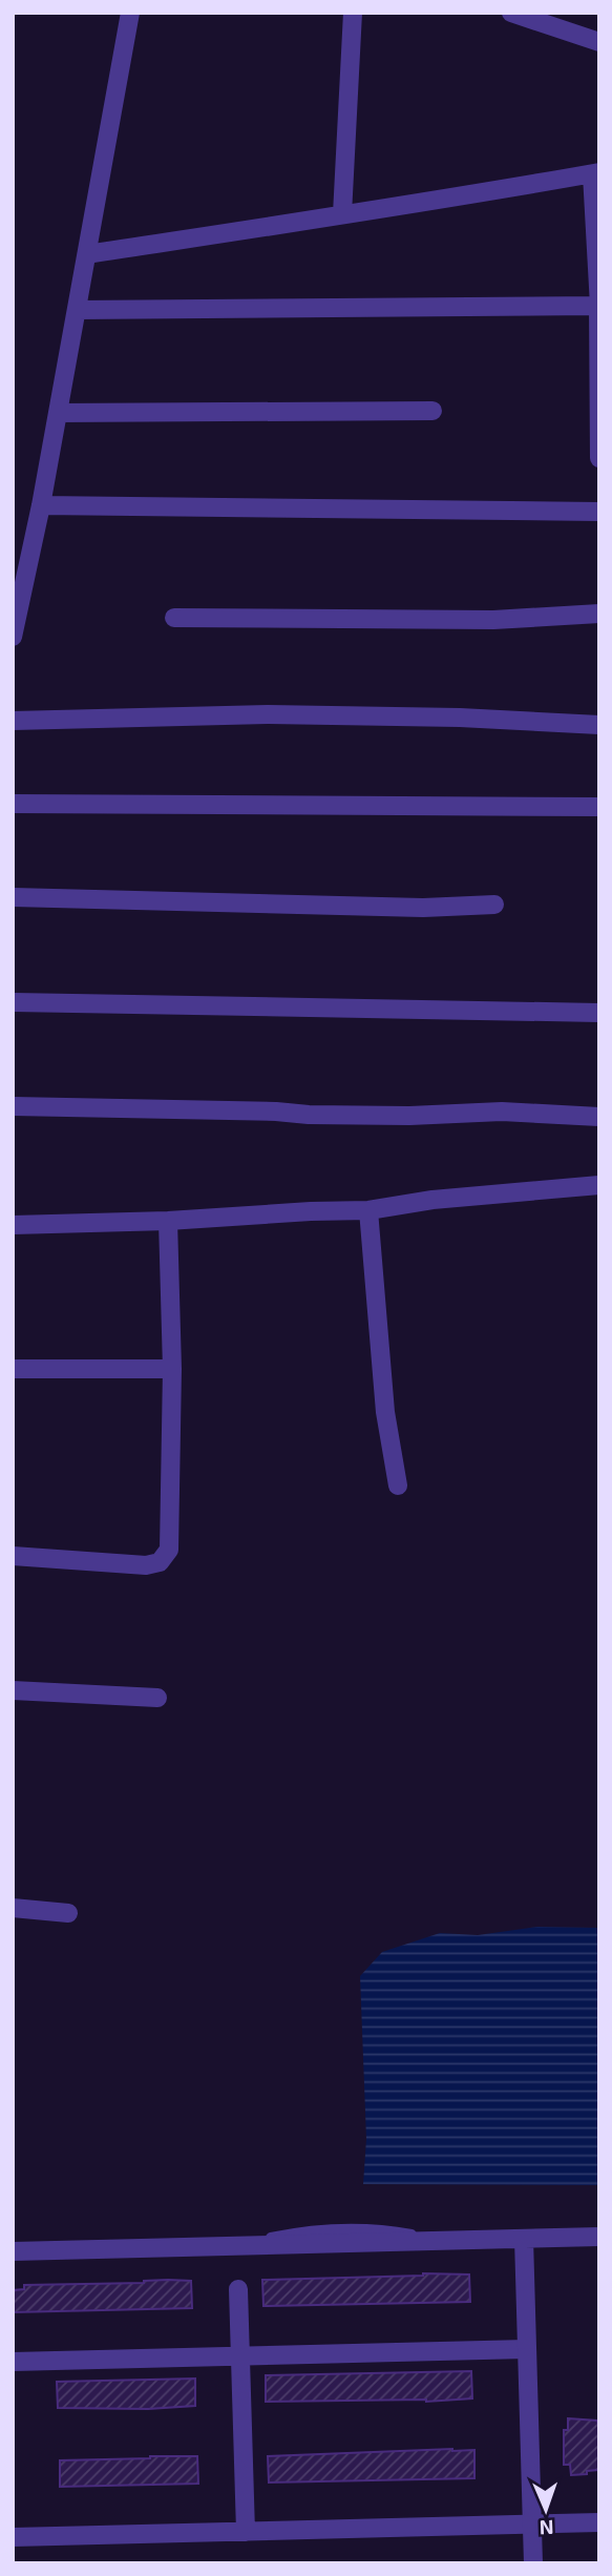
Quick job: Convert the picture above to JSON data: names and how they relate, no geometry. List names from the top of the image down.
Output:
{
  "north": "bottom"
}
